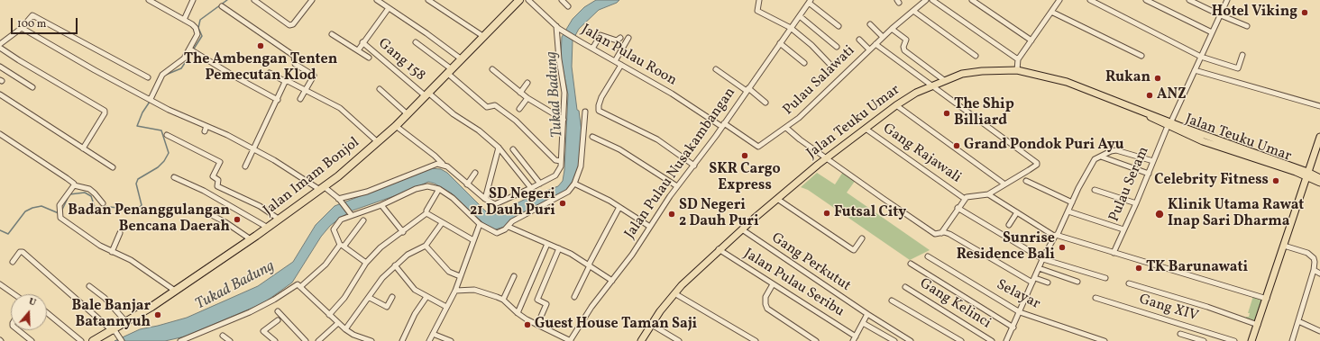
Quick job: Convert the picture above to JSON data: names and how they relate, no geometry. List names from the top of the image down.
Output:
{
  "streets": {
    "highway": ["Jalan Imam Bonjol"],
    "main road": ["Jalan Teuku Umar"],
    "street": [
      "Jalan Pulau Roon",
      "Gang 158",
      "Pulau Salawati",
      "Gang Rajawali",
      "Jalan Pulau Nusakambangan",
      "Pulau Seram",
      "Gang Perkutut",
      "Jalan Pulau Seribu",
      "Selayar",
      "Gang Kelinci",
      "Gang XIV"
    ]
  },
  "crossings": [
    ["Jalan Pulau Roon", "Pulau Salawati"],
    ["Jalan Pulau Roon", "Jalan Pulau Nusakambangan"],
    ["Gang 158", "Jalan Imam Bonjol"],
    ["Pulau Salawati", "Jalan Pulau Nusakambangan"],
    ["Jalan Teuku Umar", "Gang Rajawali"],
    ["Jalan Teuku Umar", "Pulau Seram"],
    ["Jalan Teuku Umar", "Gang Perkutut"],
    ["Jalan Teuku Umar", "Jalan Pulau Seribu"]
  ],
  "water": ["Tukad Badung"],
  "places": [
    "Hotel Viking",
    "The Ambengan Tenten Pemecutan Klod",
    "Rukan",
    "ANZ",
    "The Ship Billiard",
    "Grand Pondok Puri Ayu",
    "SKR Cargo Express",
    "Celebrity Fitness",
    "SD Negeri 21 Dauh Puri",
    "Futsal City",
    "SD Negeri 2 Dauh Puri",
    "Klinik Utama Rawat Inap Sari Dharma",
    "Badan Penanggulangan Bencana Daerah",
    "Sunrise Residence Bali",
    "TK Barunawati",
    "Bale Banjar Batannyuh",
    "Guest House Taman Saji"
  ],
  "scale_bar": "100 m",
  "north": "top"
}
